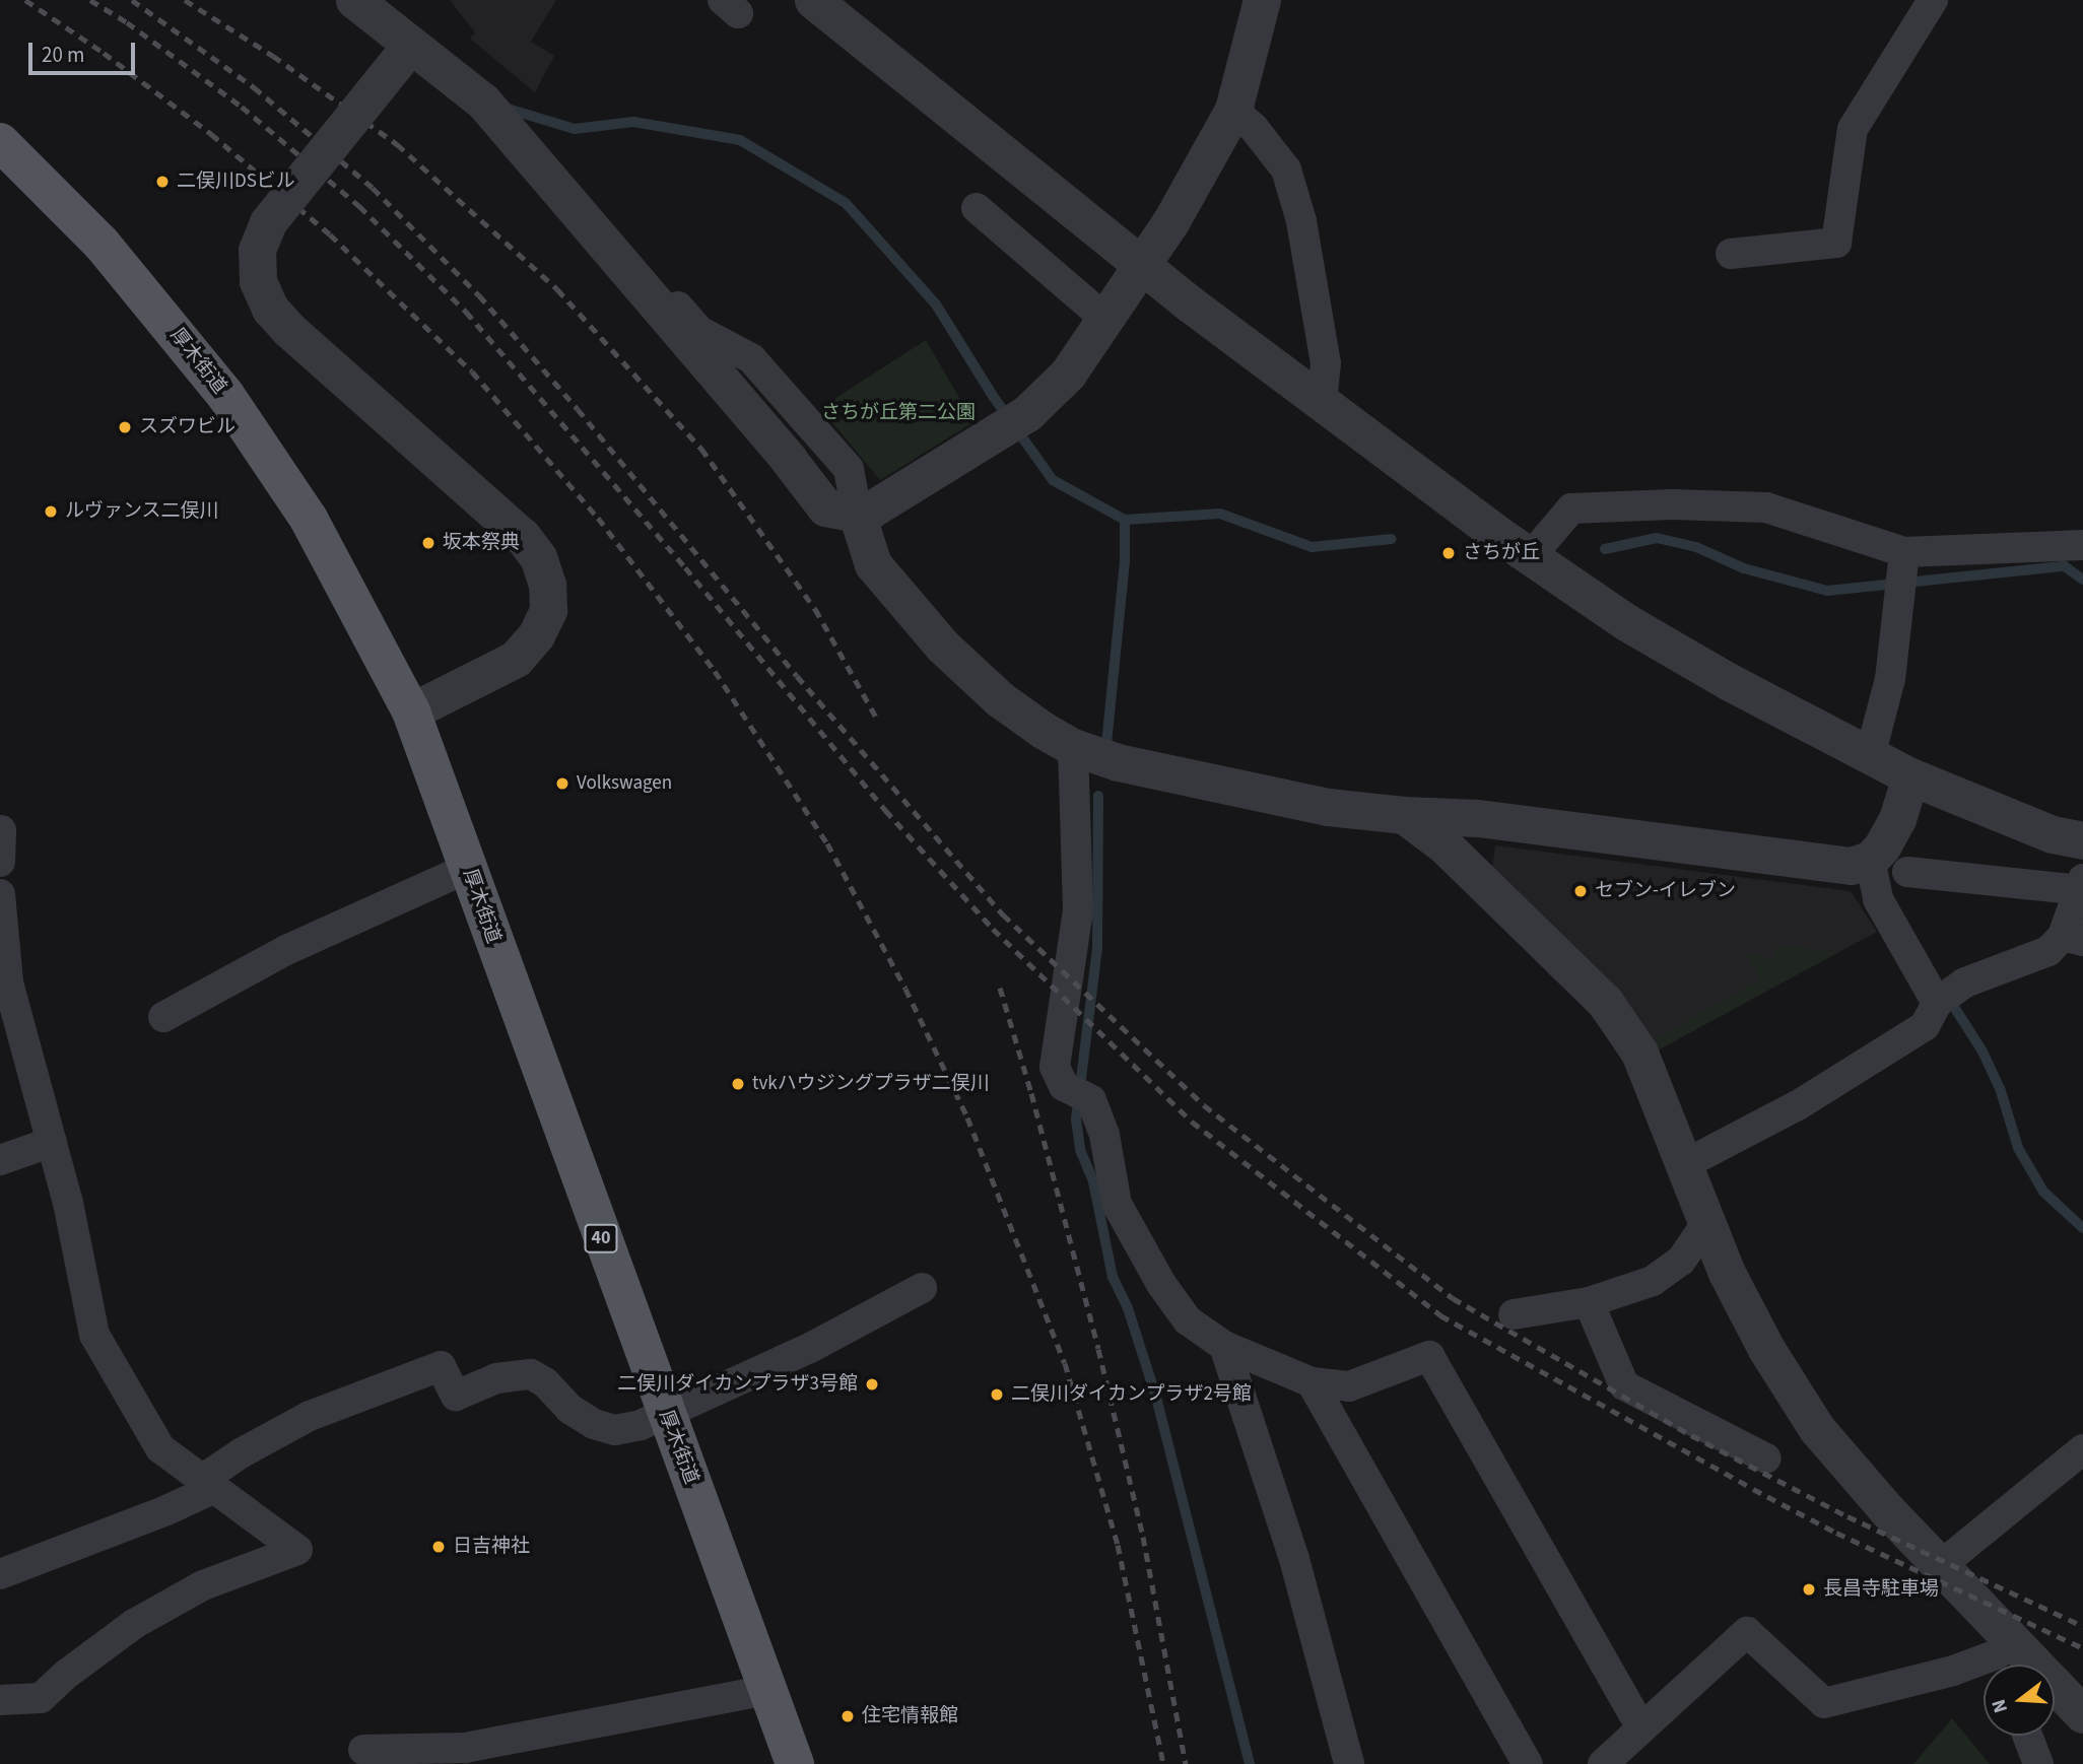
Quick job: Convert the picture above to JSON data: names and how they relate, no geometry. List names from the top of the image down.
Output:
{
  "streets": {
    "main road": ["厚木街道", "40"]
  },
  "parks": ["さちが丘第二公園"],
  "places": [
    "二俣川DSビル",
    "スズワビル",
    "ルヴァンス二俣川",
    "坂本祭典",
    "さちが丘",
    "Volkswagen",
    "セブン-イレブン",
    "tvkハウジングプラザ二俣川",
    "二俣川ダイカンプラザ3号館",
    "二俣川ダイカンプラザ2号館",
    "日吉神社",
    "長昌寺駐車場",
    "住宅情報館"
  ],
  "scale_bar": "20 m",
  "north": "left"
}
